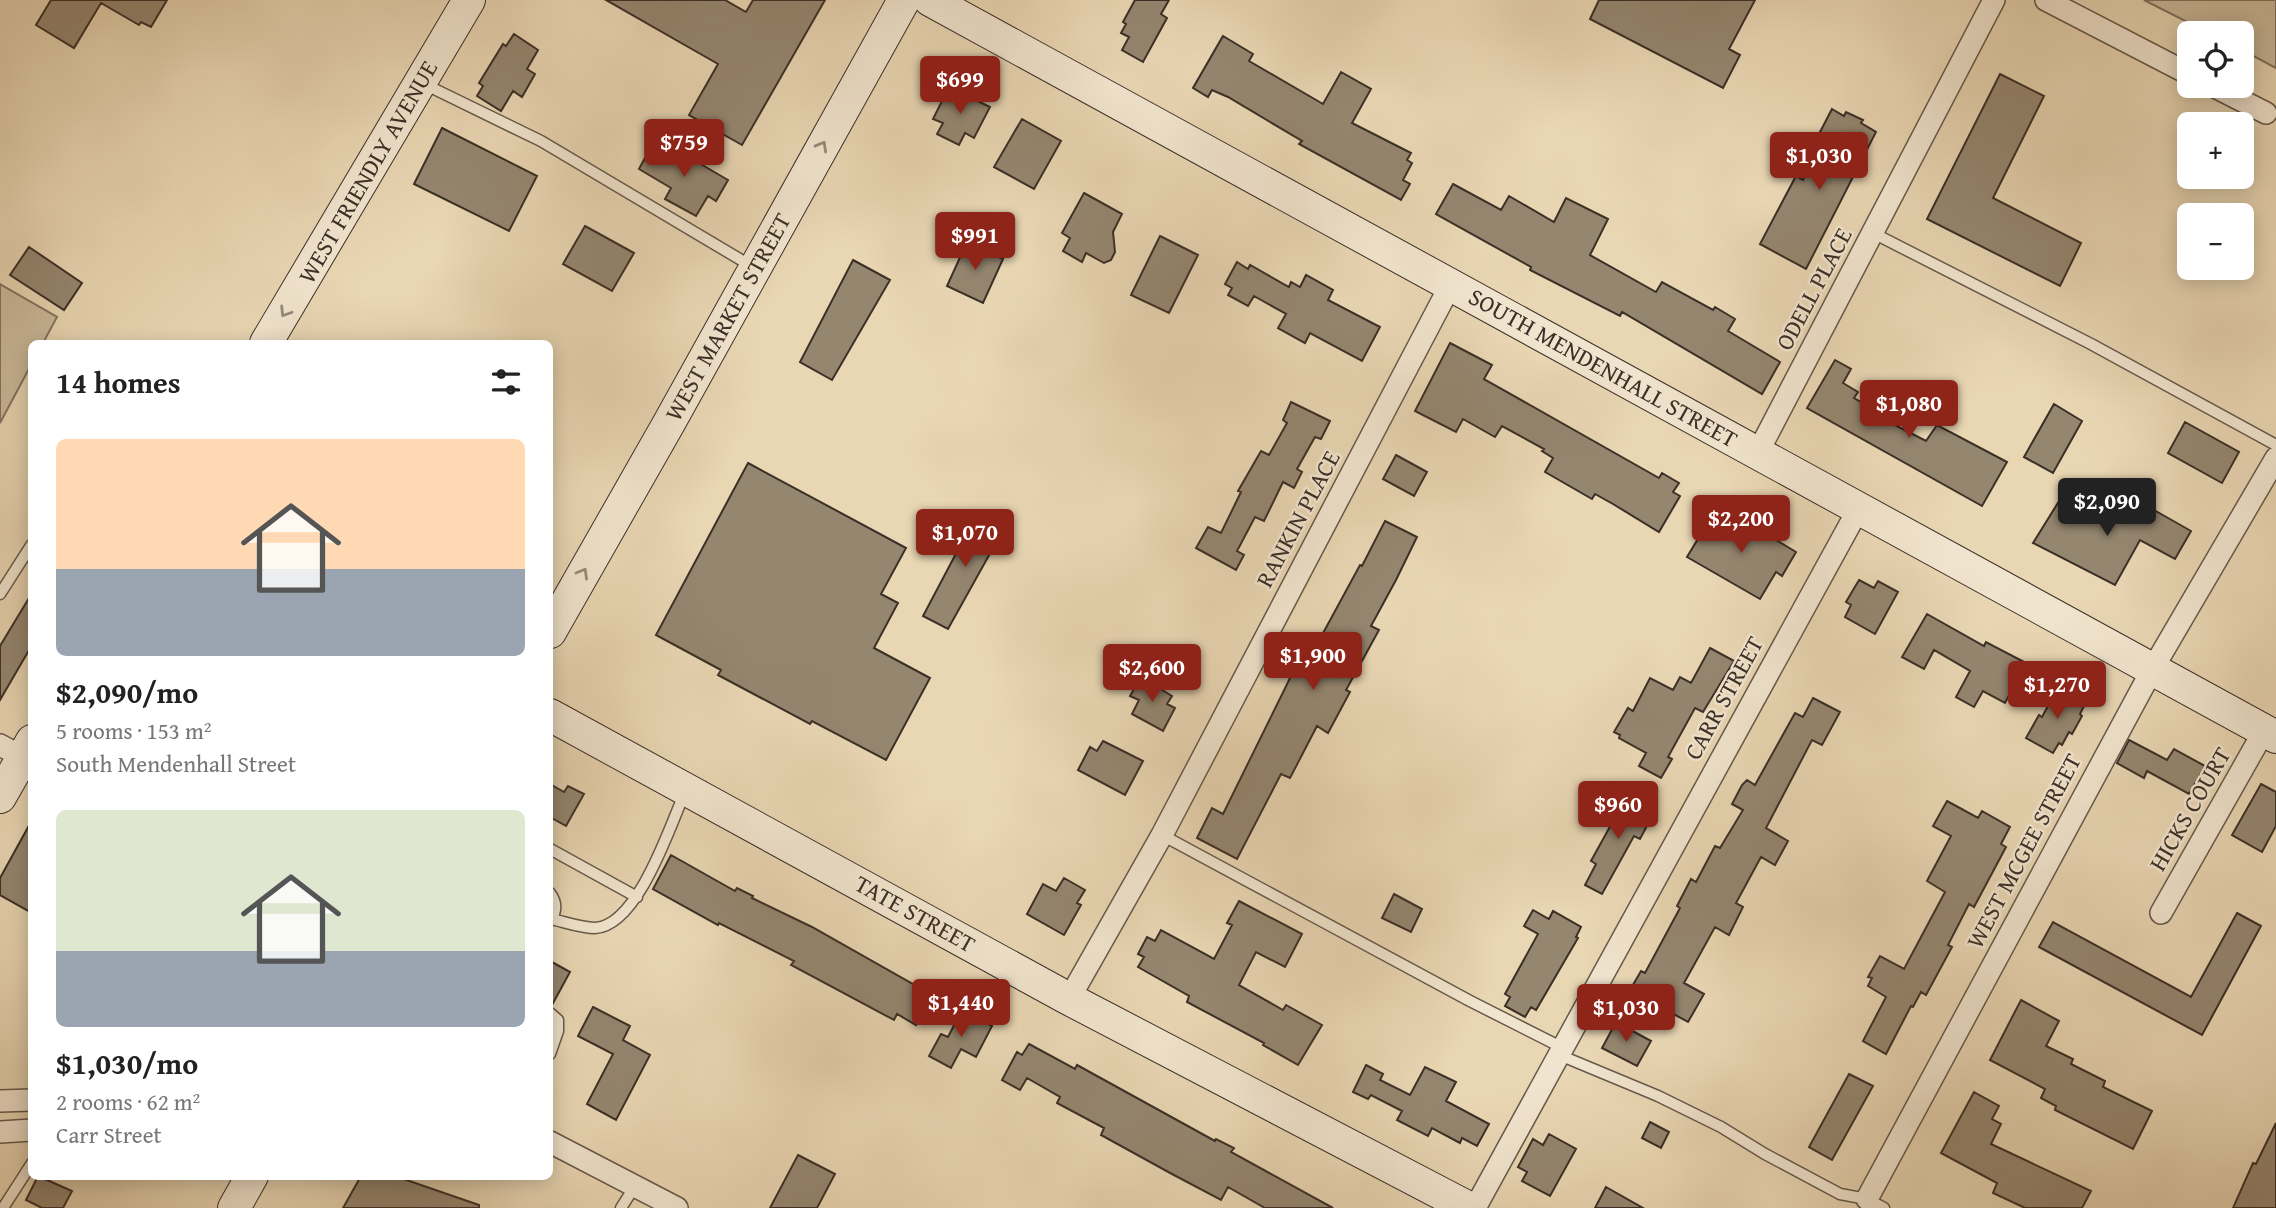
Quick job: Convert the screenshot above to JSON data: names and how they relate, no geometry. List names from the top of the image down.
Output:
{
  "streets": {
    "street": [
      "WEST FRIENDLY AVENUE",
      "ODELL PLACE",
      "WEST MARKET STREET",
      "SOUTH MENDENHALL STREET",
      "RANKIN PLACE",
      "CARR STREET",
      "HICKS COURT",
      "WEST MCGEE STREET",
      "TATE STREET"
    ]
  },
  "crossings": [
    ["ODELL PLACE", "SOUTH MENDENHALL STREET"],
    ["SOUTH MENDENHALL STREET", "RANKIN PLACE"],
    ["SOUTH MENDENHALL STREET", "CARR STREET"],
    ["SOUTH MENDENHALL STREET", "HICKS COURT"],
    ["SOUTH MENDENHALL STREET", "WEST MCGEE STREET"],
    ["RANKIN PLACE", "TATE STREET"]
  ],
  "one_way": ["WEST FRIENDLY AVENUE", "WEST MARKET STREET"],
  "page": {
    "map_buttons": ["+", "−"],
    "price": [
      "$699",
      "$759",
      "$1,030",
      "$991",
      "$1,080",
      "$2,090",
      "$2,200",
      "$1,070",
      "$1,900",
      "$2,600",
      "$1,270",
      "$960",
      "$1,440",
      "$1,030"
    ],
    "heading": "14 homes",
    "list": [
      {
        "name": "$2,090/mo",
        "note": "5 rooms · 153 m² · South Mendenhall Street"
      },
      {
        "name": "$1,030/mo",
        "note": "2 rooms · 62 m² · Carr Street"
      }
    ]
  }
}
